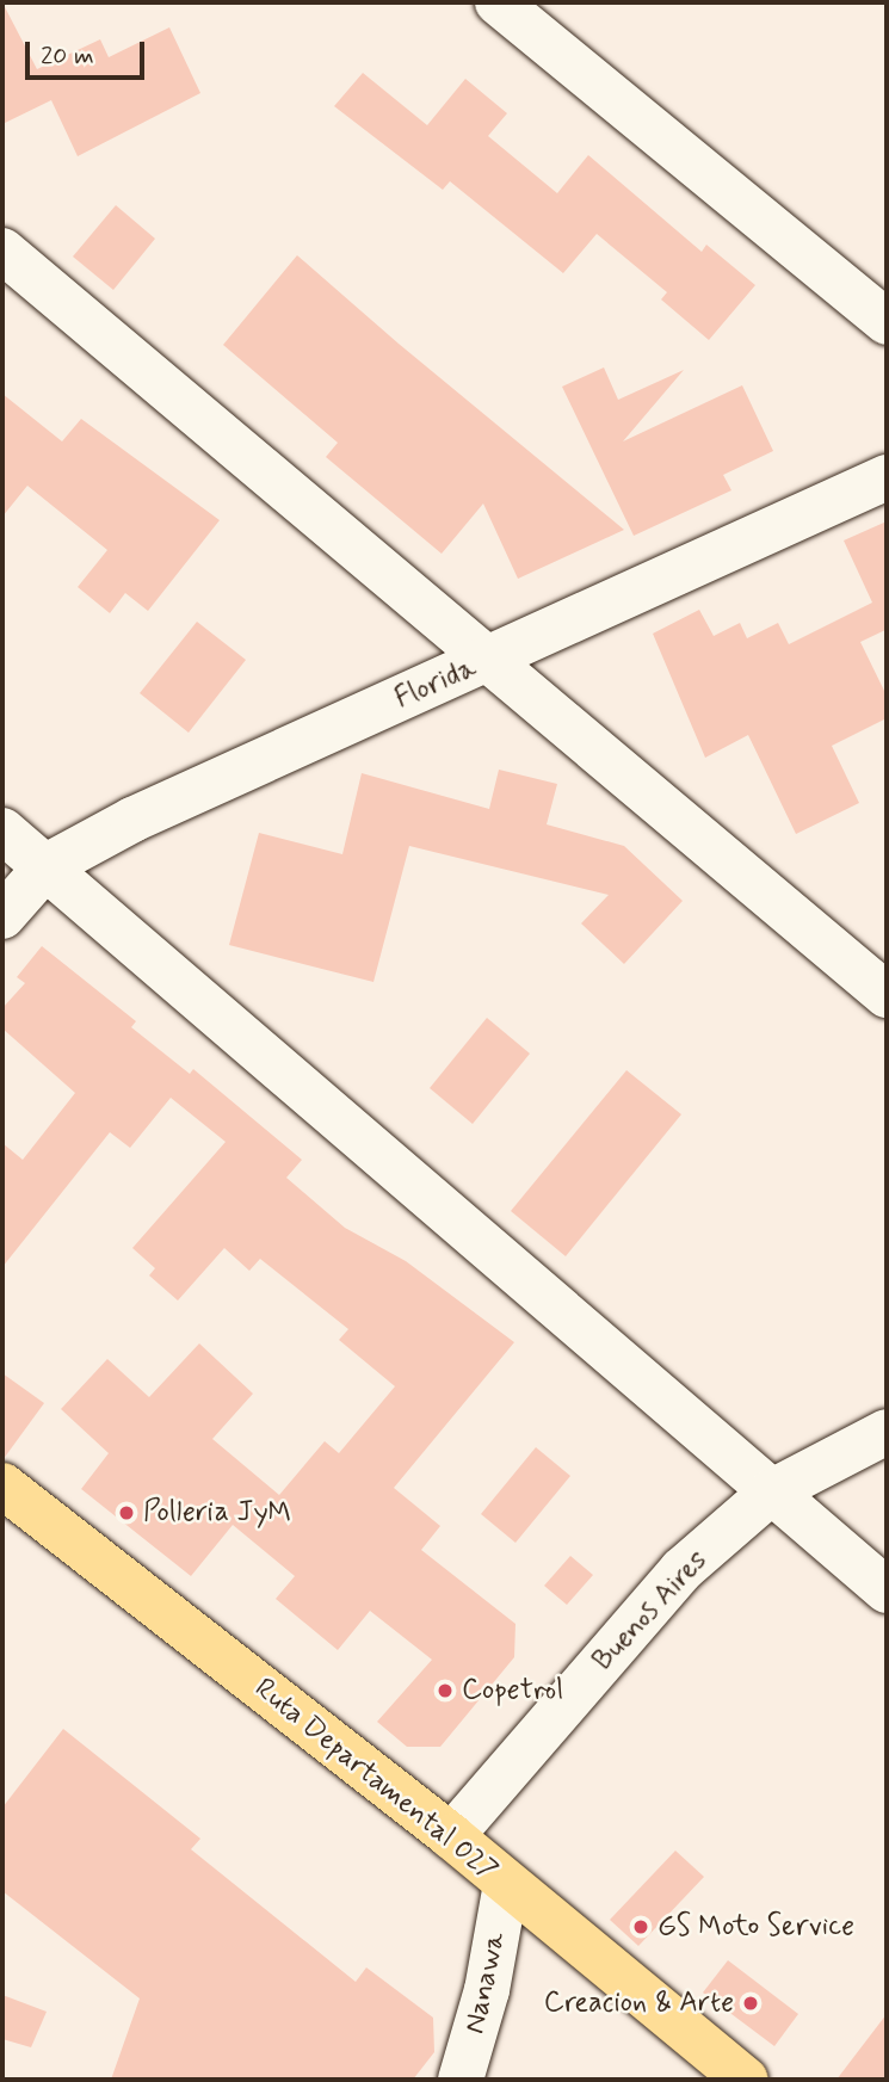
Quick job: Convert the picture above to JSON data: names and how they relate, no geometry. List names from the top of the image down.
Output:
{
  "streets": {
    "main road": ["Ruta Departamental 027"],
    "street": ["Florida", "Buenos Aires", "Nanawa"]
  },
  "crossings": [
    ["Buenos Aires", "Ruta Departamental 027"],
    ["Ruta Departamental 027", "Nanawa"]
  ],
  "places": [
    "Polleria JyM",
    "Copetrol",
    "GS Moto Service",
    "Creacion & Arte"
  ],
  "scale_bar": "20 m"
}
